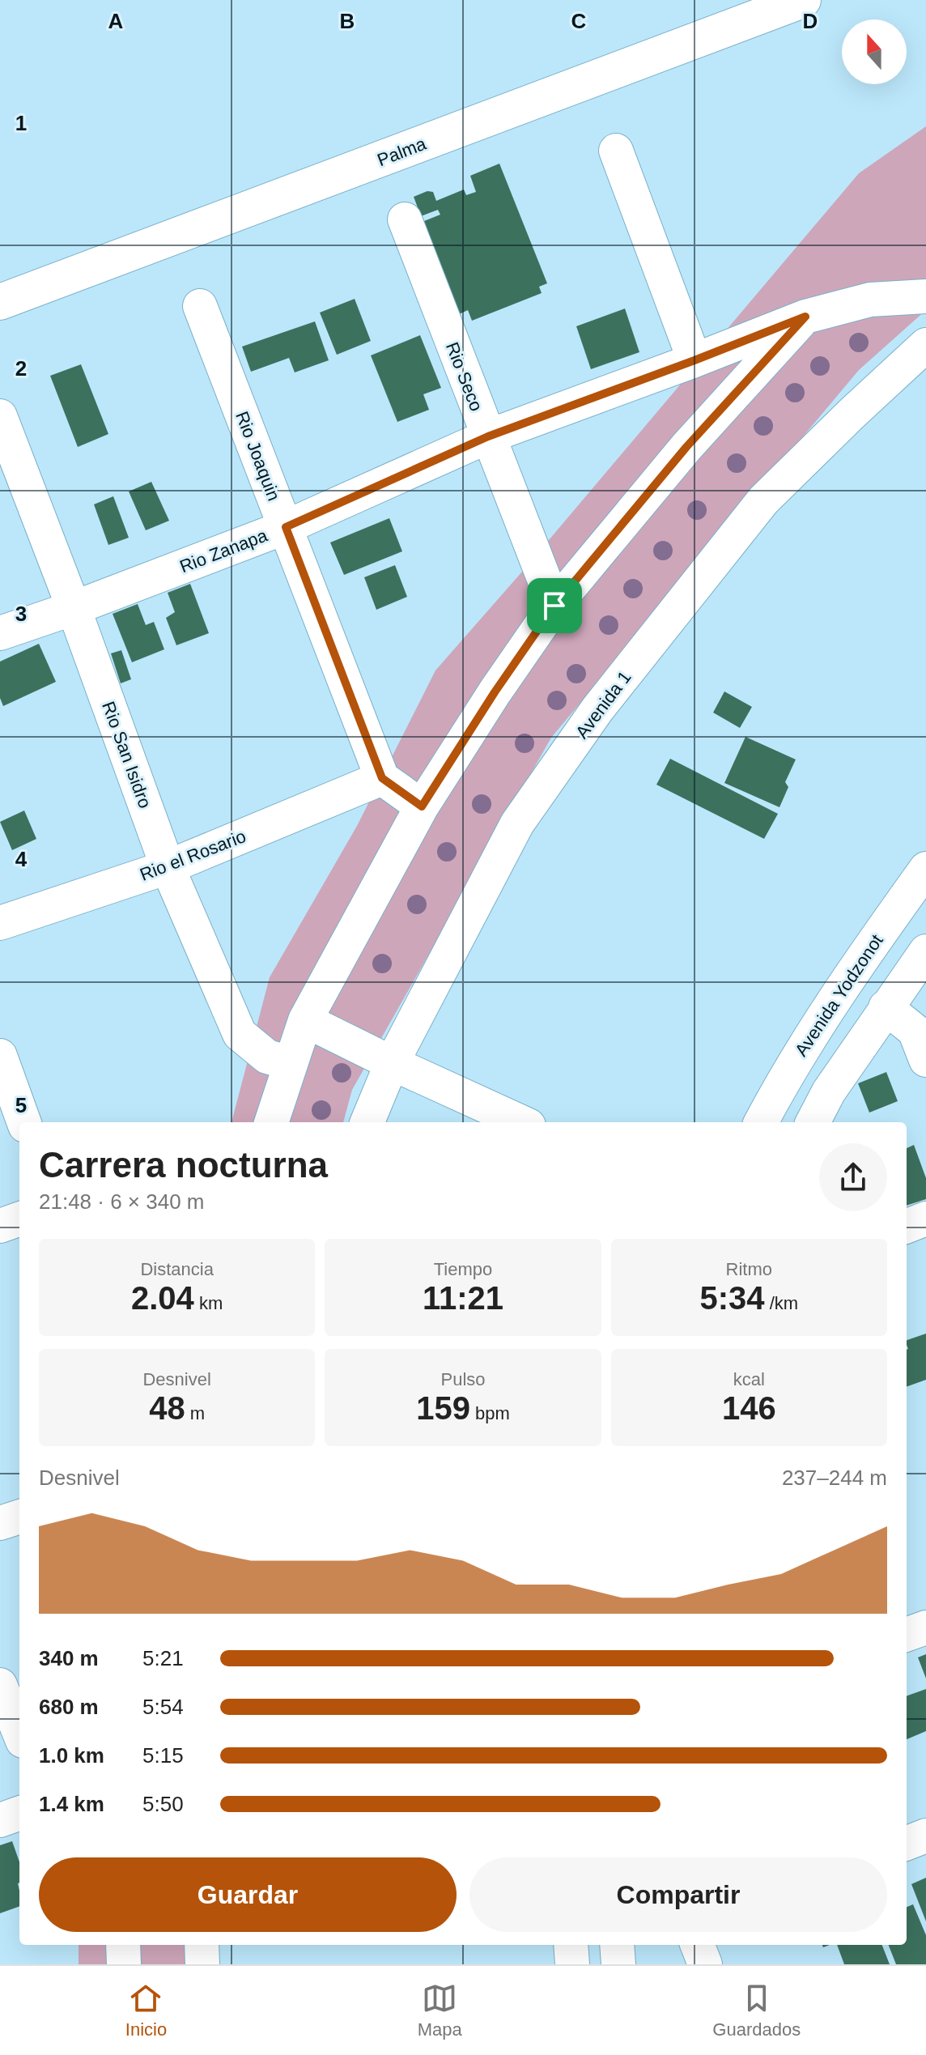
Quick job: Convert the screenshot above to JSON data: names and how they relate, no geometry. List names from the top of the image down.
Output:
{
  "streets": {
    "street": [
      "Palma",
      "Rio Seco",
      "Rio Joaquin",
      "Rio Zanapa",
      "Avenida 1",
      "Rio San Isidro",
      "Rio el Rosario",
      "Avenida Yodzonot"
    ]
  },
  "crossings": [
    ["Rio Seco", "Rio Zanapa"],
    ["Rio Joaquin", "Rio Zanapa"],
    ["Rio Joaquin", "Rio el Rosario"],
    ["Rio Zanapa", "Rio San Isidro"],
    ["Rio San Isidro", "Rio el Rosario"]
  ],
  "north": "top",
  "page": {
    "heading": ["Carrera nocturna", "21:48 · 6 × 340 m"],
    "stats": [
      ["Distancia", "2.04 km"],
      ["Tiempo", "11:21"],
      ["Ritmo", "5:34 /km"],
      ["Desnivel", "48 m"],
      ["Pulso", "159 bpm"],
      ["kcal", "146"]
    ],
    "chart": ["Desnivel", "237–244 m"],
    "list": [
      {
        "name": "340 m",
        "note": "5:21"
      },
      {
        "name": "680 m",
        "note": "5:54"
      },
      {
        "name": "1.0 km",
        "note": "5:15"
      },
      {
        "name": "1.4 km",
        "note": "5:50"
      }
    ],
    "buttons": ["Guardar", "Compartir"],
    "tabs": ["Inicio", "Mapa", "Guardados"]
  },
  "grid": {
    "columns": [
      "A",
      "B",
      "C",
      "D"
    ],
    "rows": [
      "1",
      "2",
      "3",
      "4",
      "5"
    ]
  }
}
